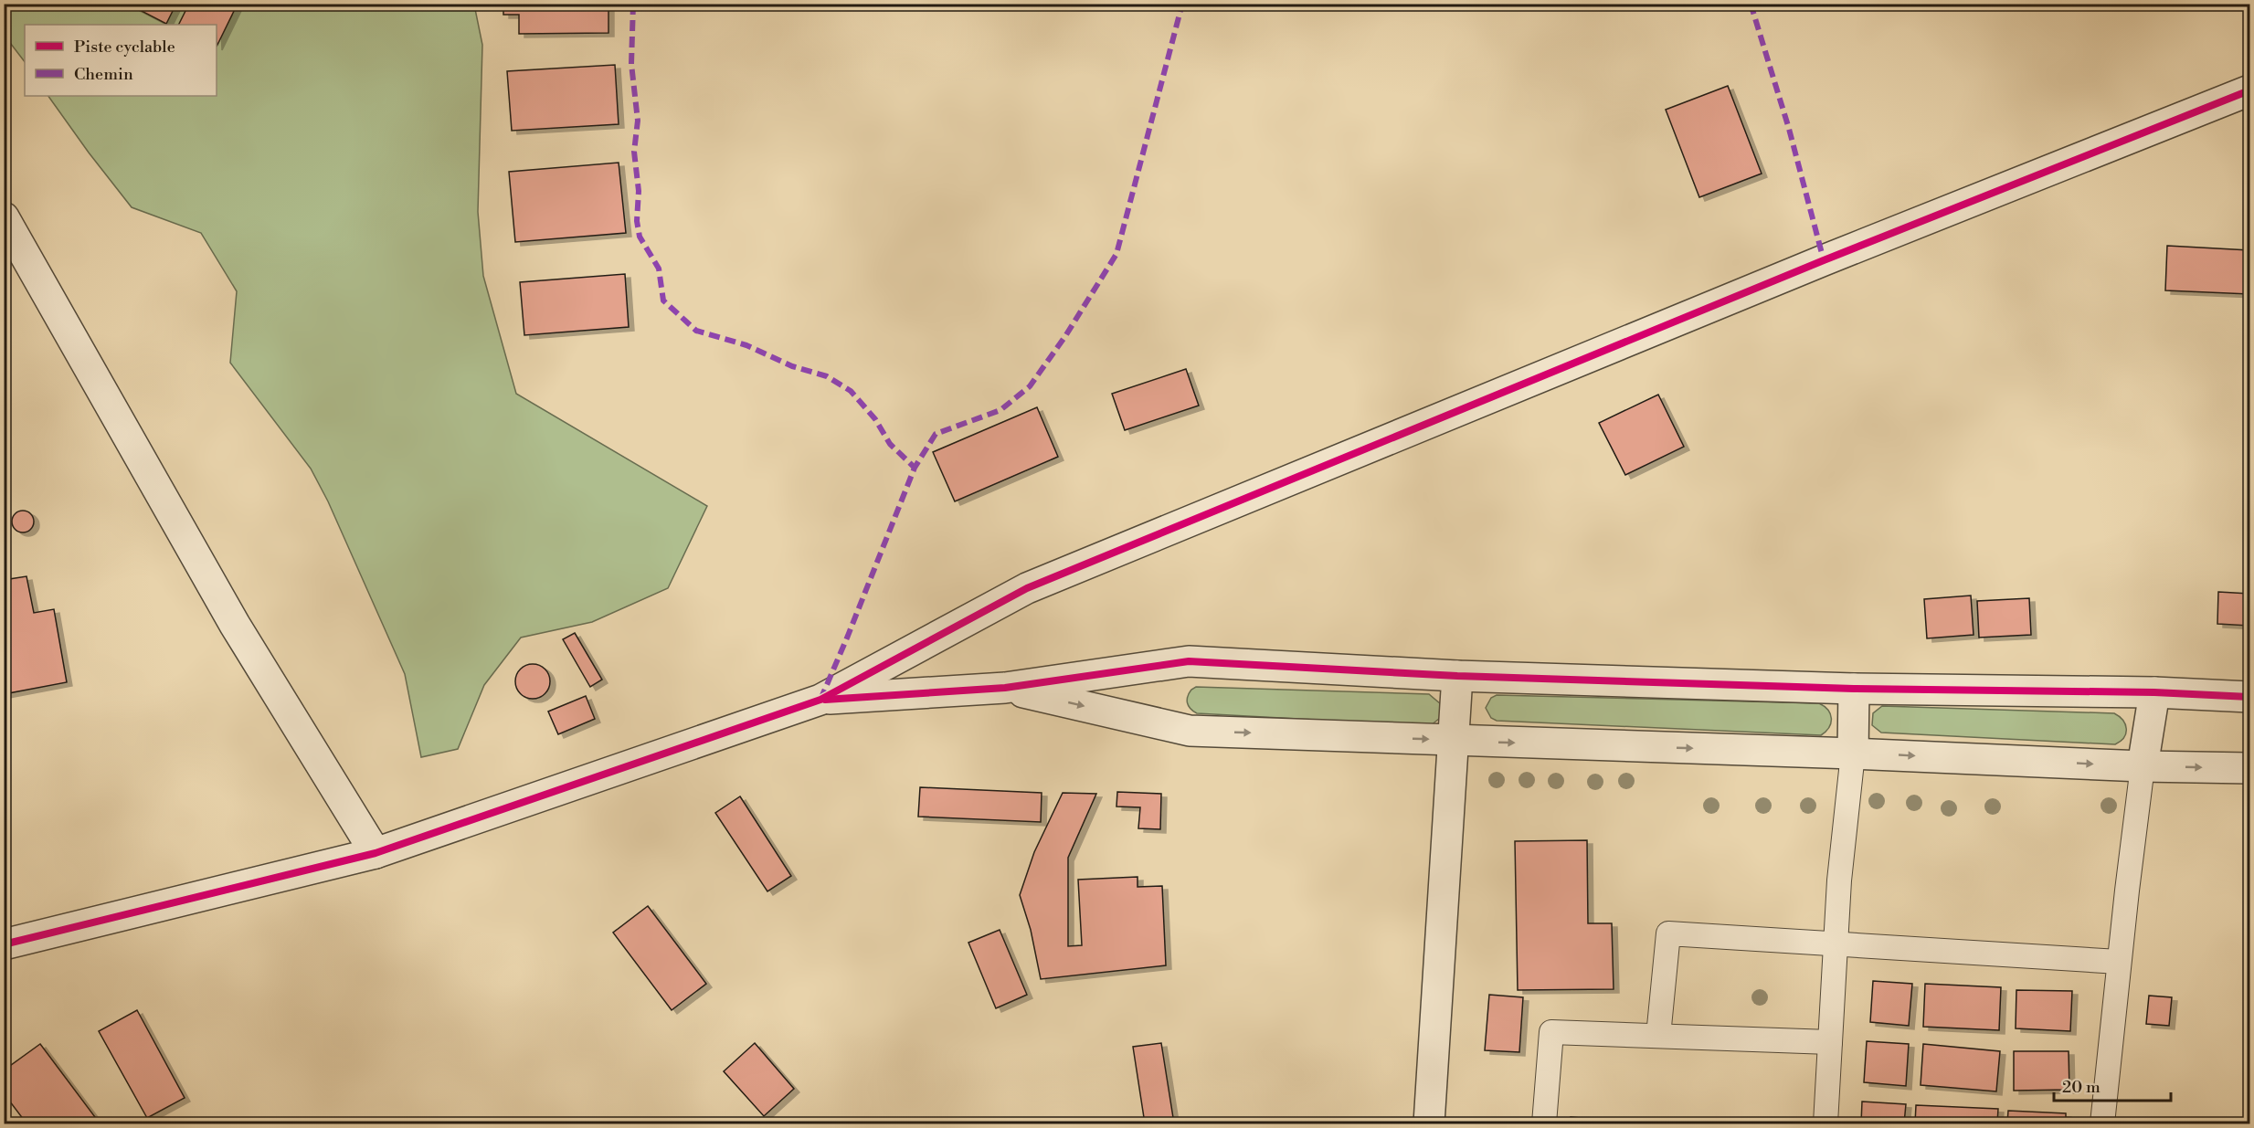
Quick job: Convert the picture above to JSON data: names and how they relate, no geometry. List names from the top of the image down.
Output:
{
  "legend": ["Piste cyclable", "Chemin"],
  "scale_bar": "20 m"
}
